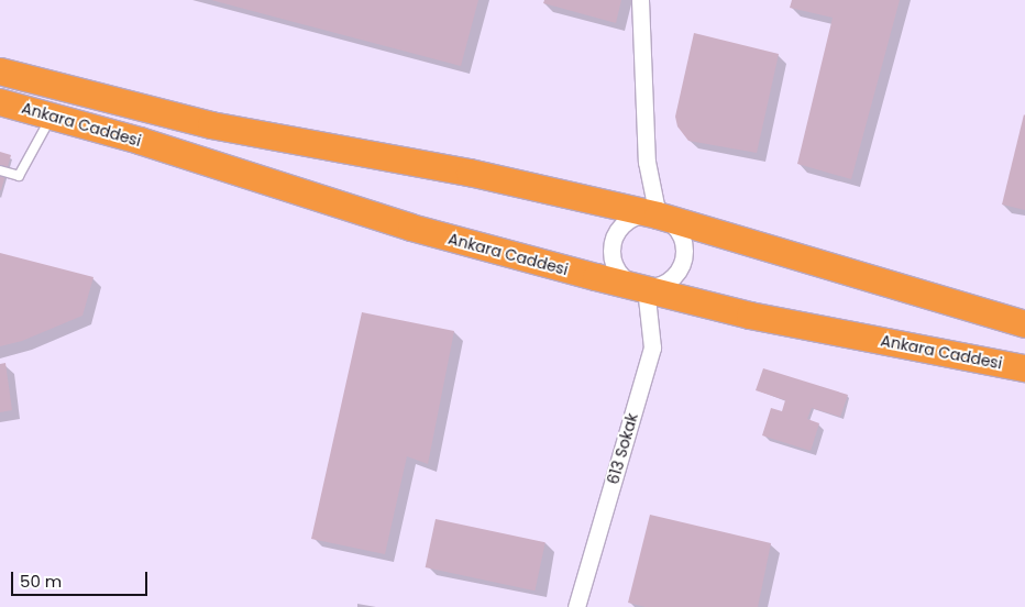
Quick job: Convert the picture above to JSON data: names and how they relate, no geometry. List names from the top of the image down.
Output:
{
  "streets": {
    "highway": ["Ankara Caddesi"],
    "street": ["613 Sokak"]
  },
  "crossings": [
    ["Ankara Caddesi", "613 Sokak"]
  ],
  "scale_bar": "50 m"
}
